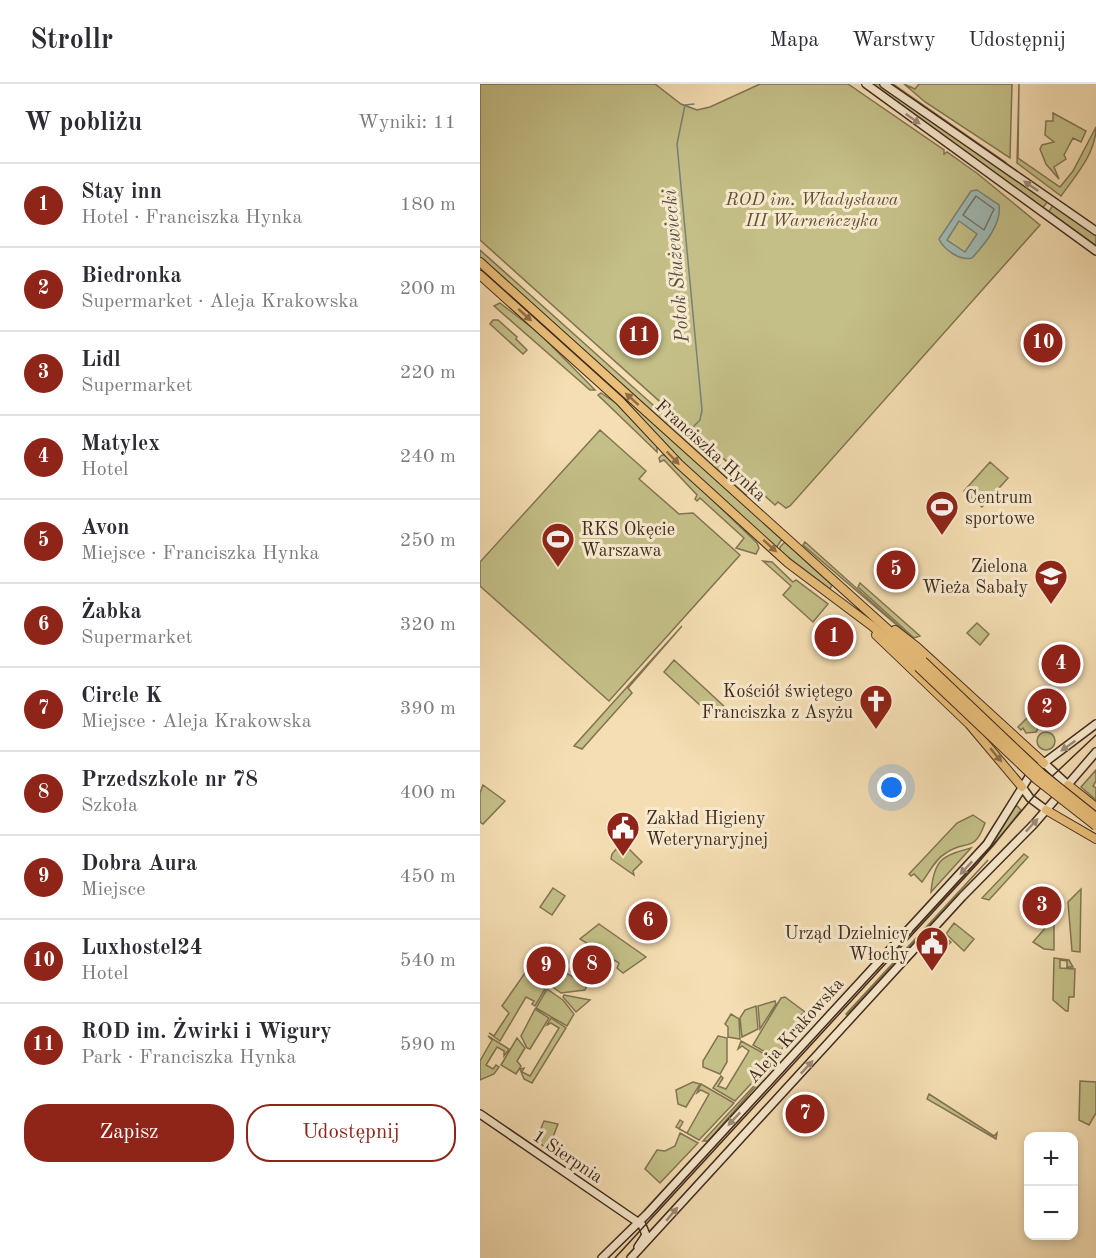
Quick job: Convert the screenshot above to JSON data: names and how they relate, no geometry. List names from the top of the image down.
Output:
{
  "streets": {
    "main road": ["Franciszka Hynka", "Aleja Krakowska", "1 Sierpnia"]
  },
  "crossings": [
    ["Aleja Krakowska", "1 Sierpnia"]
  ],
  "water": ["Potok Służewiecki"],
  "parks": ["ROD im. Władysława III Warneńczyka"],
  "places": {
    "sports": ["Centrum sportowe", "RKS Okęcie Warszawa"],
    "school or university": ["Zielona Wieża Sabały"],
    "church": ["Kościół świętego Franciszka z Asyżu"],
    "public building": ["Zakład Higieny Weterynaryjnej", "Urząd Dzielnicy Włochy"]
  },
  "page": {
    "header": "Strollr",
    "nav": ["Mapa", "Warstwy", "Udostępnij"],
    "heading": ["W pobliżu", "Wyniki: 11"],
    "list": [
      {
        "mark": "1",
        "name": "Stay inn",
        "note": "Hotel · Franciszka Hynka",
        "value": "180 m"
      },
      {
        "mark": "2",
        "name": "Biedronka",
        "note": "Supermarket · Aleja Krakowska",
        "value": "200 m"
      },
      {
        "mark": "3",
        "name": "Lidl",
        "note": "Supermarket",
        "value": "220 m"
      },
      {
        "mark": "4",
        "name": "Matylex",
        "note": "Hotel",
        "value": "240 m"
      },
      {
        "mark": "5",
        "name": "Avon",
        "note": "Miejsce · Franciszka Hynka",
        "value": "250 m"
      },
      {
        "mark": "6",
        "name": "Żabka",
        "note": "Supermarket",
        "value": "320 m"
      },
      {
        "mark": "7",
        "name": "Circle K",
        "note": "Miejsce · Aleja Krakowska",
        "value": "390 m"
      },
      {
        "mark": "8",
        "name": "Przedszkole nr 78",
        "note": "Szkoła",
        "value": "400 m"
      },
      {
        "mark": "9",
        "name": "Dobra Aura",
        "note": "Miejsce",
        "value": "450 m"
      },
      {
        "mark": "10",
        "name": "Luxhostel24",
        "note": "Hotel",
        "value": "540 m"
      },
      {
        "mark": "11",
        "name": "ROD im. Żwirki i Wigury",
        "note": "Park · Franciszka Hynka",
        "value": "590 m"
      }
    ],
    "pins": [
      "11",
      "10",
      "5",
      "1",
      "4",
      "2",
      "3",
      "6",
      "8",
      "9",
      "7"
    ],
    "buttons": ["Zapisz", "Udostępnij"],
    "map_buttons": ["+", "−"]
  }
}
